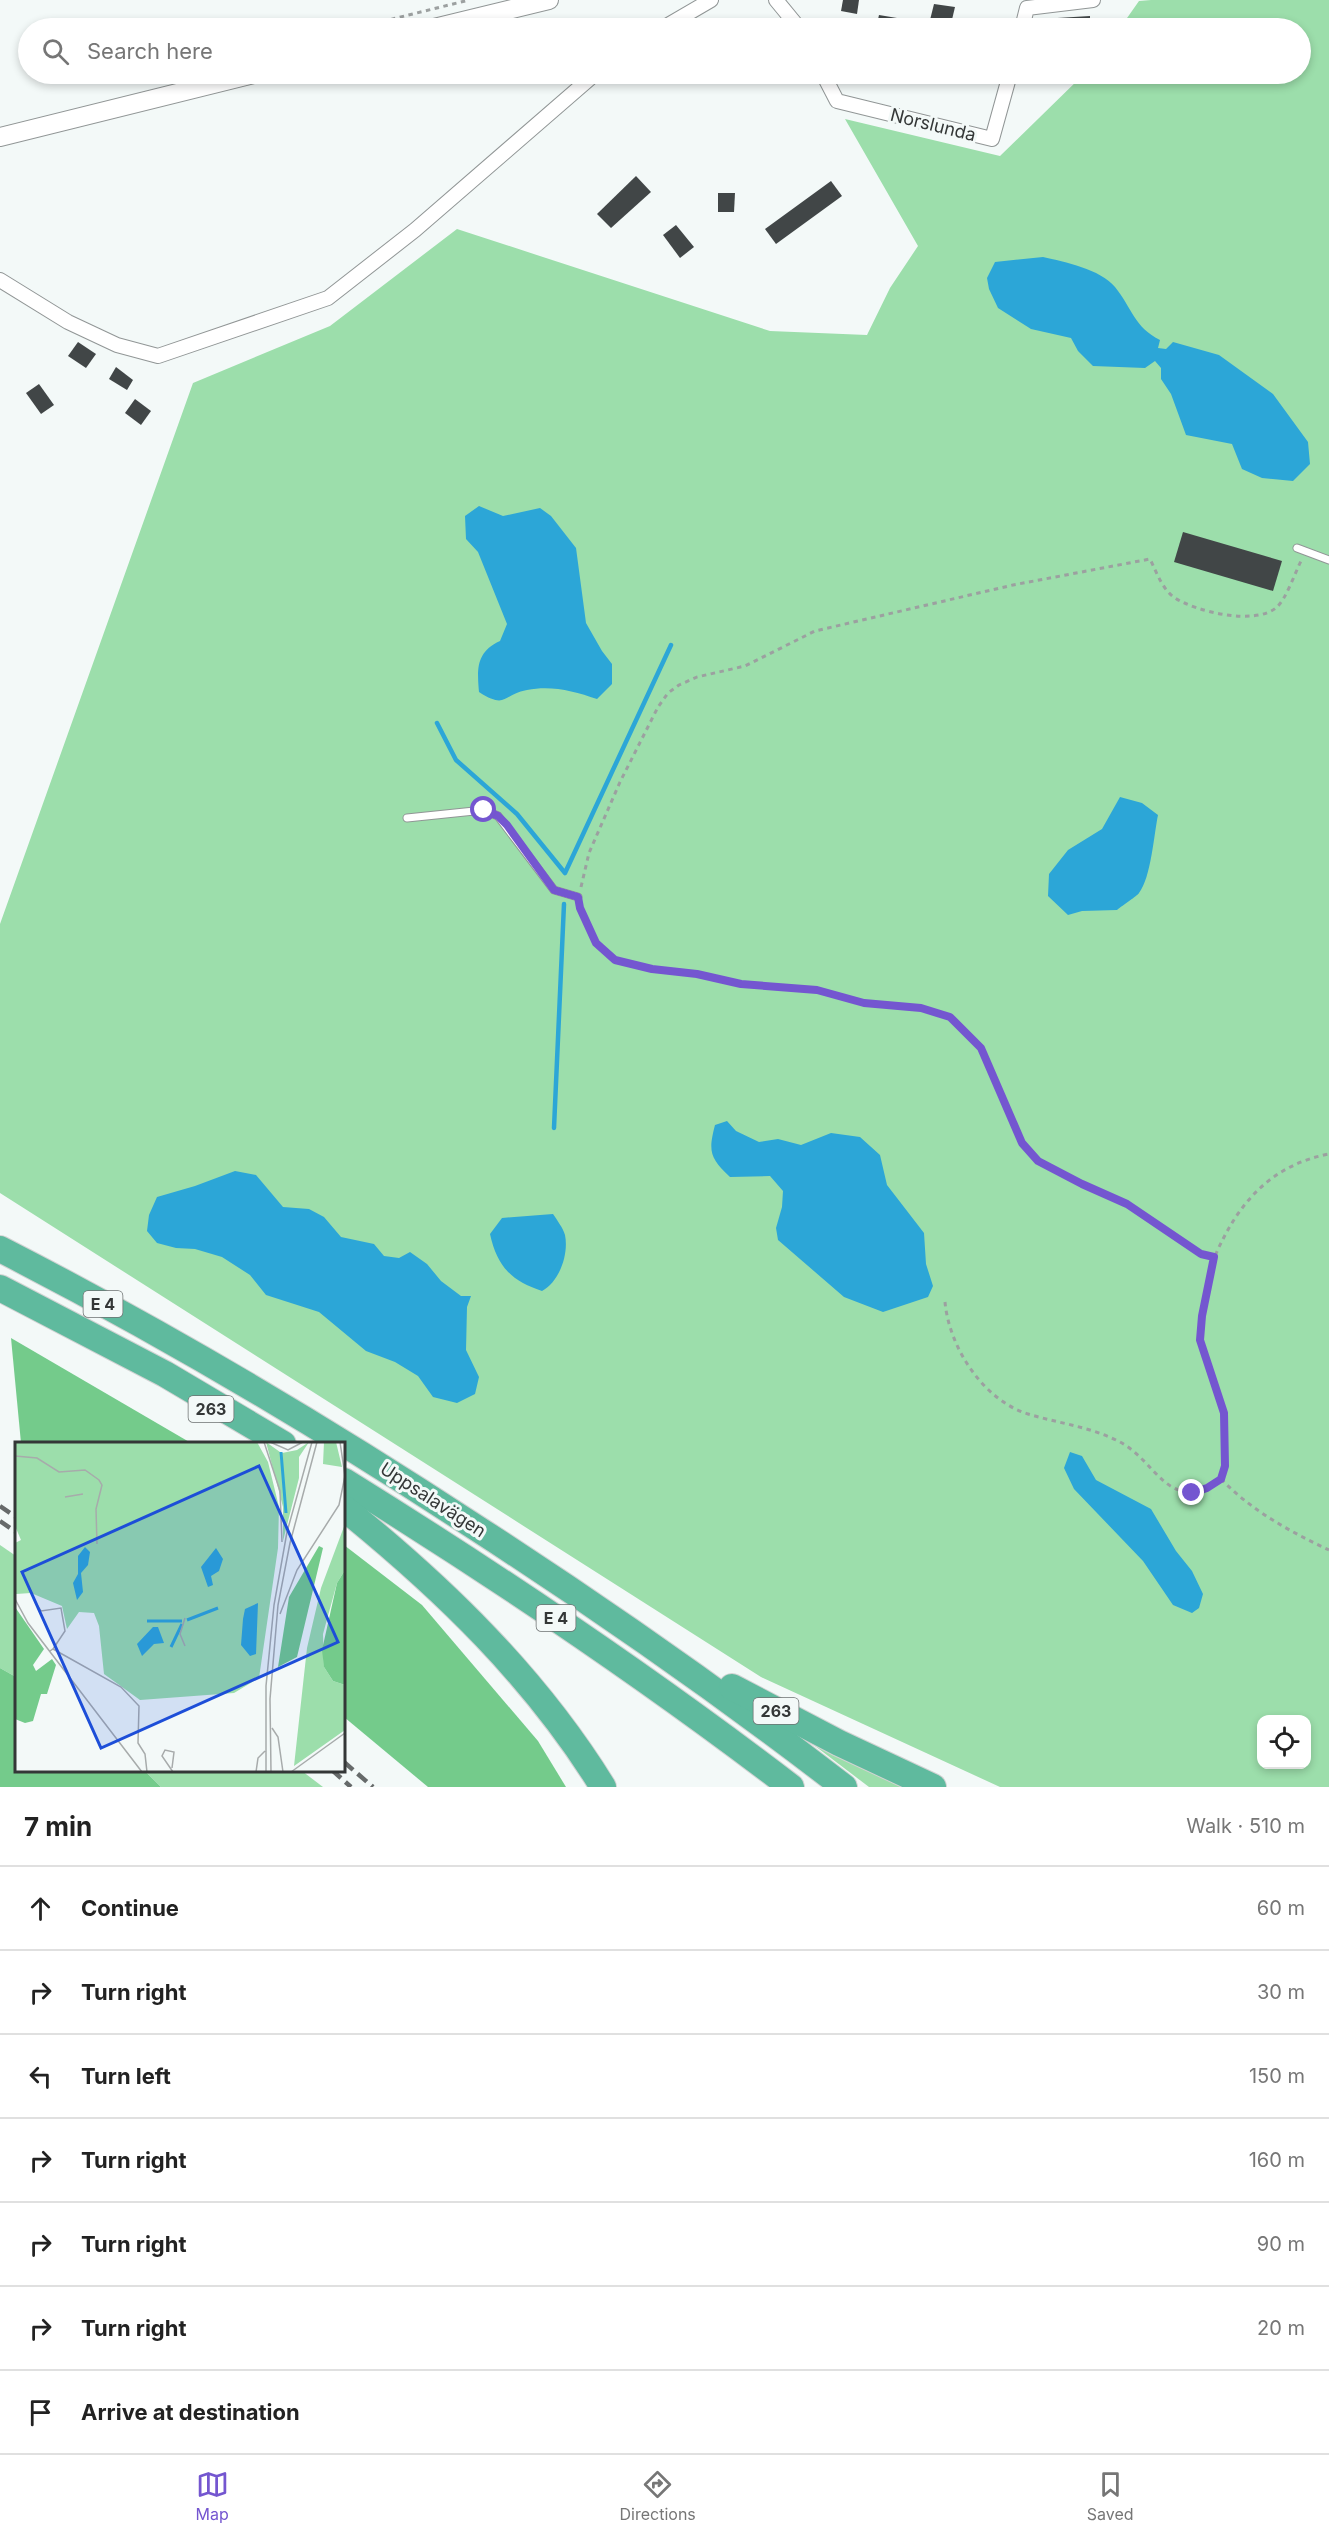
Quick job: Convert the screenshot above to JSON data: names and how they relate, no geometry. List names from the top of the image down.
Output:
{
  "streets": {
    "highway": ["E 4", "263", "Uppsalavägen"],
    "street": ["Norslunda"]
  },
  "crossings": [
    ["E 4", "263"],
    ["263", "Uppsalavägen"]
  ],
  "page": {
    "search": "Search here",
    "heading": ["7 min", "Walk · 510 m"],
    "list": [
      ["Continue", "60 m"],
      ["Turn right", "30 m"],
      ["Turn left", "150 m"],
      ["Turn right", "160 m"],
      ["Turn right", "90 m"],
      ["Turn right", "20 m"],
      "Arrive at destination"
    ],
    "nav": ["Map", "Directions", "Saved"]
  }
}
